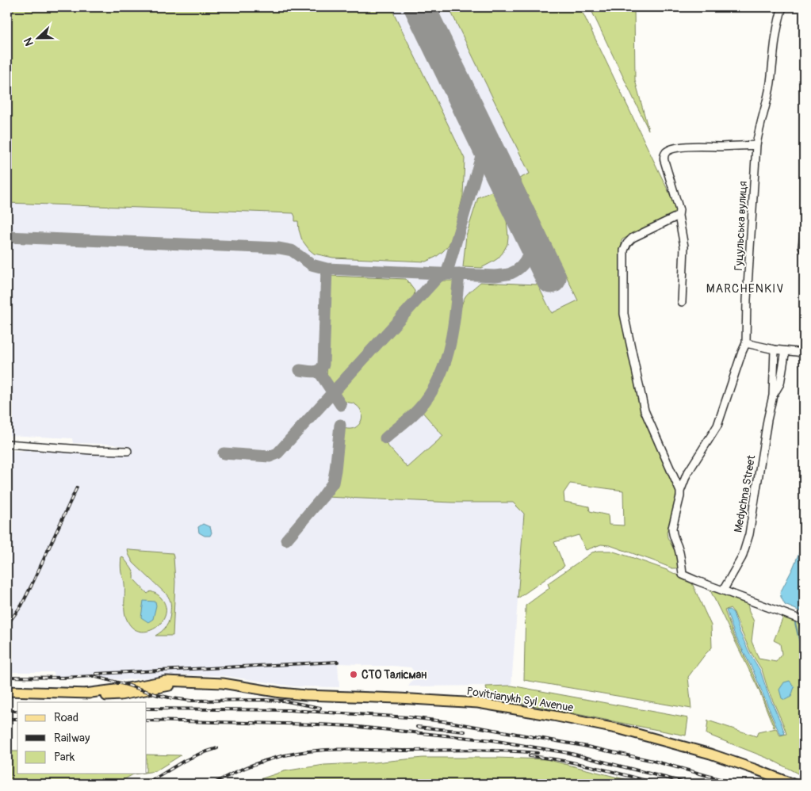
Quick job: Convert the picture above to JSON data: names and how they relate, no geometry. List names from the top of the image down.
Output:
{
  "streets": {
    "main road": ["Povitrianykh Syl Avenue"],
    "street": ["Гуцульська вулиця", "Medychna Street"]
  },
  "crossings": [
    ["Гуцульська вулиця", "Medychna Street"]
  ],
  "districts": ["MARCHENKIV"],
  "places": ["СТО Талісман"],
  "legend": ["Road", "Railway", "Park"],
  "north": "left"
}
